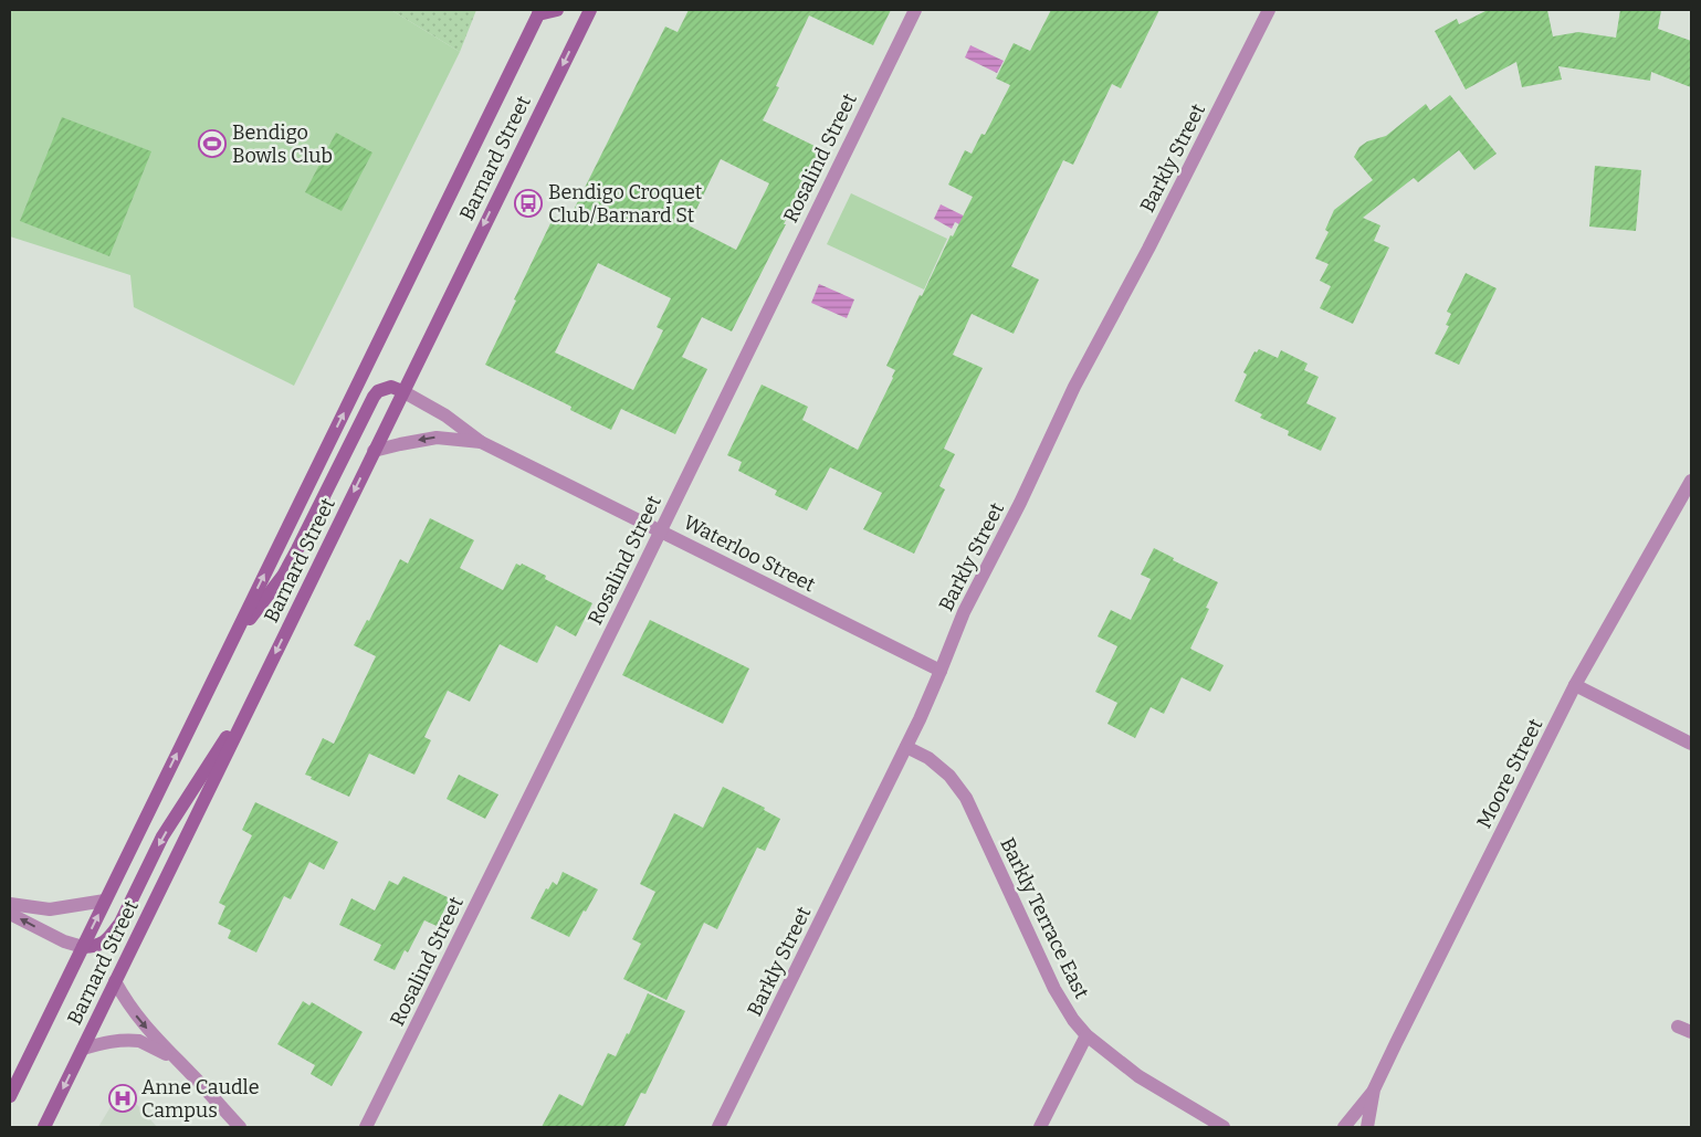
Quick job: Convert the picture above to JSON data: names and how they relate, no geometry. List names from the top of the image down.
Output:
{
  "streets": {
    "main road": ["Barnard Street"],
    "street": [
      "Rosalind Street",
      "Barkly Street",
      "Waterloo Street",
      "Moore Street",
      "Barkly Terrace East"
    ]
  },
  "crossings": [
    ["Barnard Street", "Waterloo Street"],
    ["Rosalind Street", "Waterloo Street"],
    ["Barkly Street", "Waterloo Street"],
    ["Barkly Street", "Barkly Terrace East"]
  ],
  "places": {
    "sports": ["Bendigo Bowls Club"],
    "bus stop": ["Bendigo Croquet Club/Barnard St"],
    "hospital": ["Anne Caudle Campus"]
  }
}
